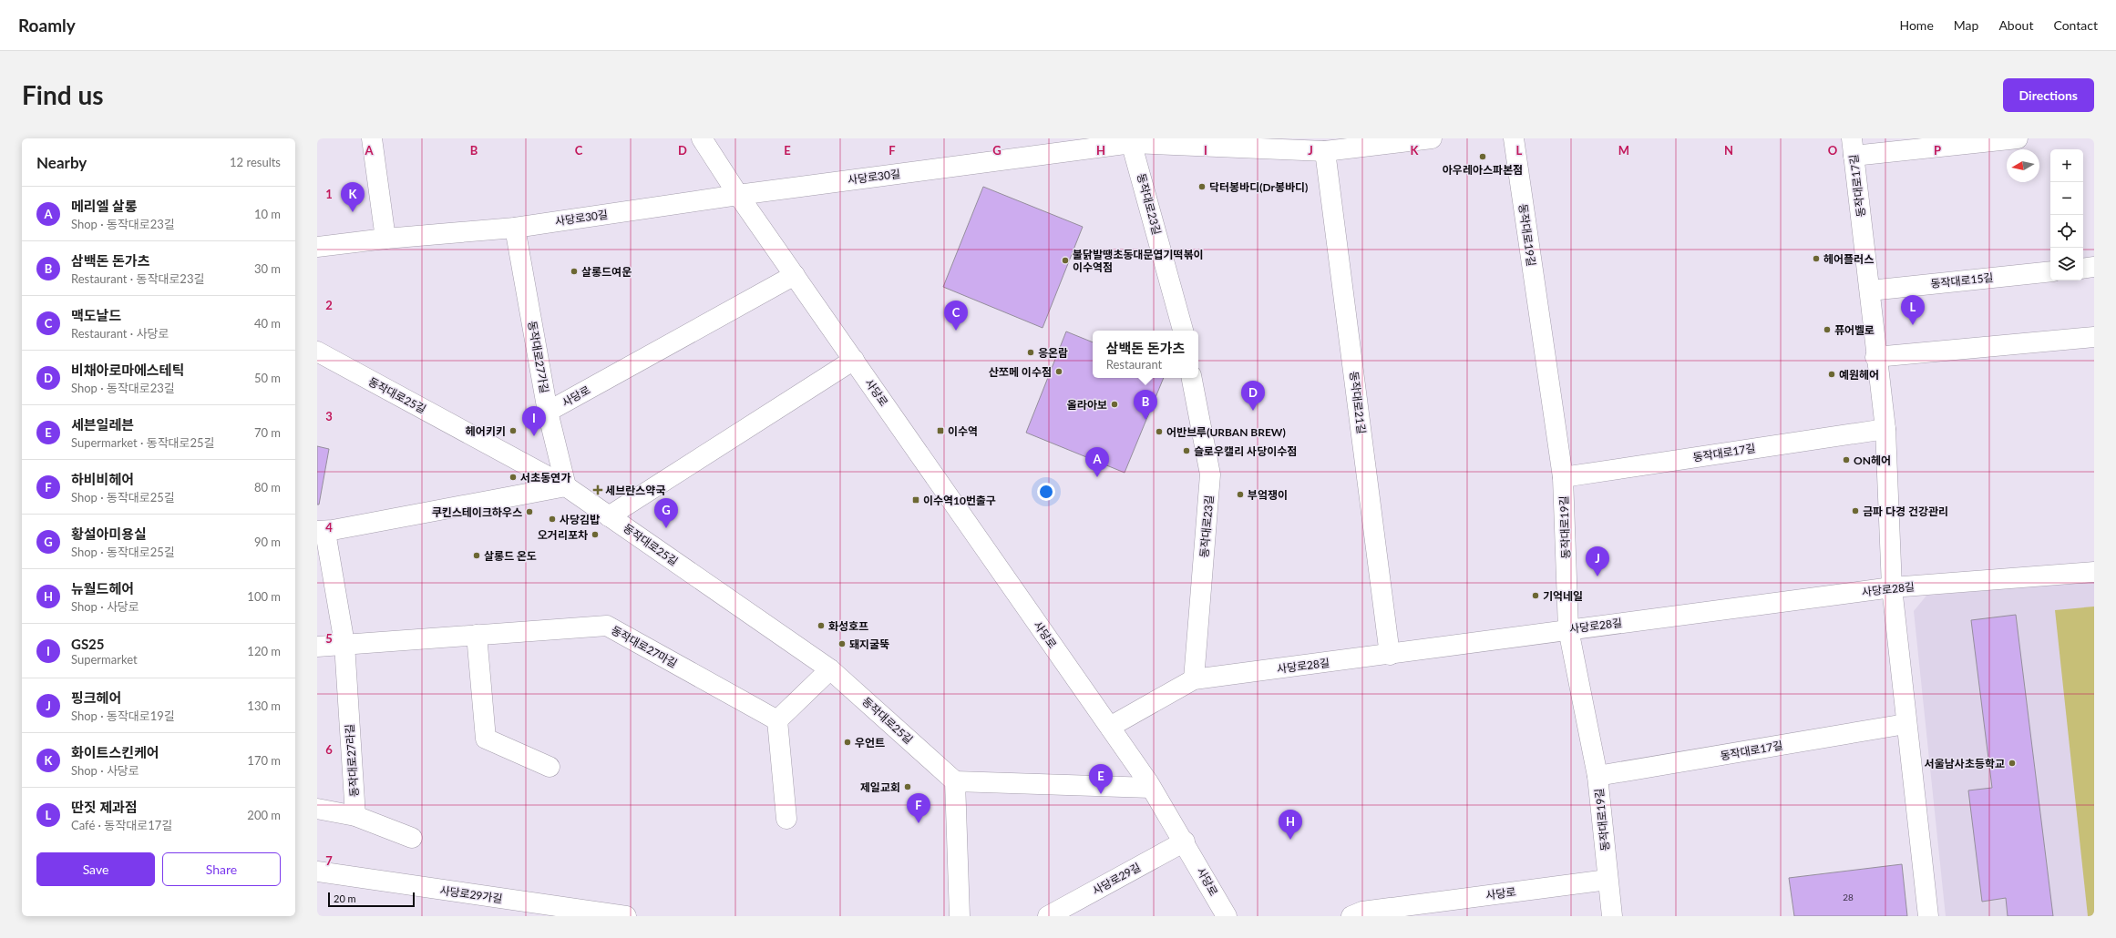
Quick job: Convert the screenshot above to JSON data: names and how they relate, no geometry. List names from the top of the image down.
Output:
{
  "streets": {
    "street": [
      "사당로30길",
      "동작대로17길",
      "동작대로23길",
      "동작대로19길",
      "동작대로15길",
      "동작대로27가길",
      "사당로",
      "동작대로25길",
      "동작대로21길",
      "사당로28길",
      "동작대로27마길",
      "동작대로27라길",
      "사당로29길",
      "사당로29가길"
    ]
  },
  "crossings": [
    ["사당로30길", "동작대로23길"],
    ["사당로30길", "동작대로27가길"],
    ["사당로30길", "사당로"],
    ["사당로30길", "동작대로21길"],
    ["동작대로17길", "동작대로19길"],
    ["동작대로17길", "동작대로15길"],
    ["동작대로17길", "사당로28길"],
    ["동작대로23길", "사당로28길"],
    ["동작대로19길", "사당로"],
    ["동작대로19길", "사당로28길"],
    ["동작대로27가길", "사당로"],
    ["동작대로27가길", "동작대로25길"],
    ["사당로", "사당로28길"],
    ["사당로", "사당로29길"],
    ["동작대로21길", "사당로28길"],
    ["동작대로27마길", "동작대로27라길"]
  ],
  "places": {
    "other": [
      "아우레아스파본점",
      "닥터봉바디(Dr봉바디)",
      "헤어플러스",
      "불닭발땡초동대문엽기떡볶이 이수역점",
      "살롱드여운",
      "퓨어벨로",
      "응온람",
      "산쪼메 이수점",
      "예원헤어",
      "올라아보",
      "헤어키키",
      "어반브루(URBAN BREW)",
      "슬로우캘리 사당이수점",
      "ON헤어",
      "서초동연가",
      "부엌쟁이",
      "금파 다경 건강관리",
      "쿠킨스테이크하우스",
      "사당김밥",
      "오거리포차",
      "살롱드 온도",
      "기억네일",
      "화성호프",
      "돼지굴뚝",
      "우언트",
      "서울남사초등학교",
      "제일교회"
    ],
    "transit": ["이수역", "이수역10번출구"],
    "health": ["세브란스약국"]
  },
  "house_numbers": ["28"],
  "scale_bar": "20 m",
  "north": "left",
  "page": {
    "header": "Roamly",
    "nav": [
      "Home",
      "Map",
      "About",
      "Contact"
    ],
    "buttons": [
      "Directions",
      ["Save", "Share"]
    ],
    "title": "Find us",
    "heading": ["Nearby", "12 results"],
    "map_buttons": ["+", "−"],
    "pins": [
      "K",
      "L",
      "C",
      "D",
      "B",
      "I",
      "A",
      "G",
      "J",
      "E",
      "F",
      "H"
    ],
    "list": [
      {
        "mark": "A",
        "name": "메리엘 살롱",
        "note": "Shop · 동작대로23길",
        "value": "10 m"
      },
      {
        "mark": "B",
        "name": "삼백돈 돈가츠",
        "note": "Restaurant · 동작대로23길",
        "value": "30 m"
      },
      {
        "mark": "C",
        "name": "맥도날드",
        "note": "Restaurant · 사당로",
        "value": "40 m"
      },
      {
        "mark": "D",
        "name": "비채아로마에스테틱",
        "note": "Shop · 동작대로23길",
        "value": "50 m"
      },
      {
        "mark": "E",
        "name": "세븐일레븐",
        "note": "Supermarket · 동작대로25길",
        "value": "70 m"
      },
      {
        "mark": "F",
        "name": "하비비헤어",
        "note": "Shop · 동작대로25길",
        "value": "80 m"
      },
      {
        "mark": "G",
        "name": "황설아미용실",
        "note": "Shop · 동작대로25길",
        "value": "90 m"
      },
      {
        "mark": "H",
        "name": "뉴월드헤어",
        "note": "Shop · 사당로",
        "value": "100 m"
      },
      {
        "mark": "I",
        "name": "GS25",
        "note": "Supermarket",
        "value": "120 m"
      },
      {
        "mark": "J",
        "name": "핑크헤어",
        "note": "Shop · 동작대로19길",
        "value": "130 m"
      },
      {
        "mark": "K",
        "name": "화이트스킨케어",
        "note": "Shop · 사당로",
        "value": "170 m"
      },
      {
        "mark": "L",
        "name": "딴짓 제과점",
        "note": "Café · 동작대로17길",
        "value": "200 m"
      }
    ],
    "popup": ["삼백돈 돈가츠", "Restaurant"],
    "scale": "20 m"
  },
  "grid": {
    "columns": [
      "A",
      "B",
      "C",
      "D",
      "E",
      "F",
      "G",
      "H",
      "I",
      "J",
      "K",
      "L",
      "M",
      "N",
      "O",
      "P"
    ],
    "rows": [
      "1",
      "2",
      "3",
      "4",
      "5",
      "6",
      "7"
    ]
  }
}
